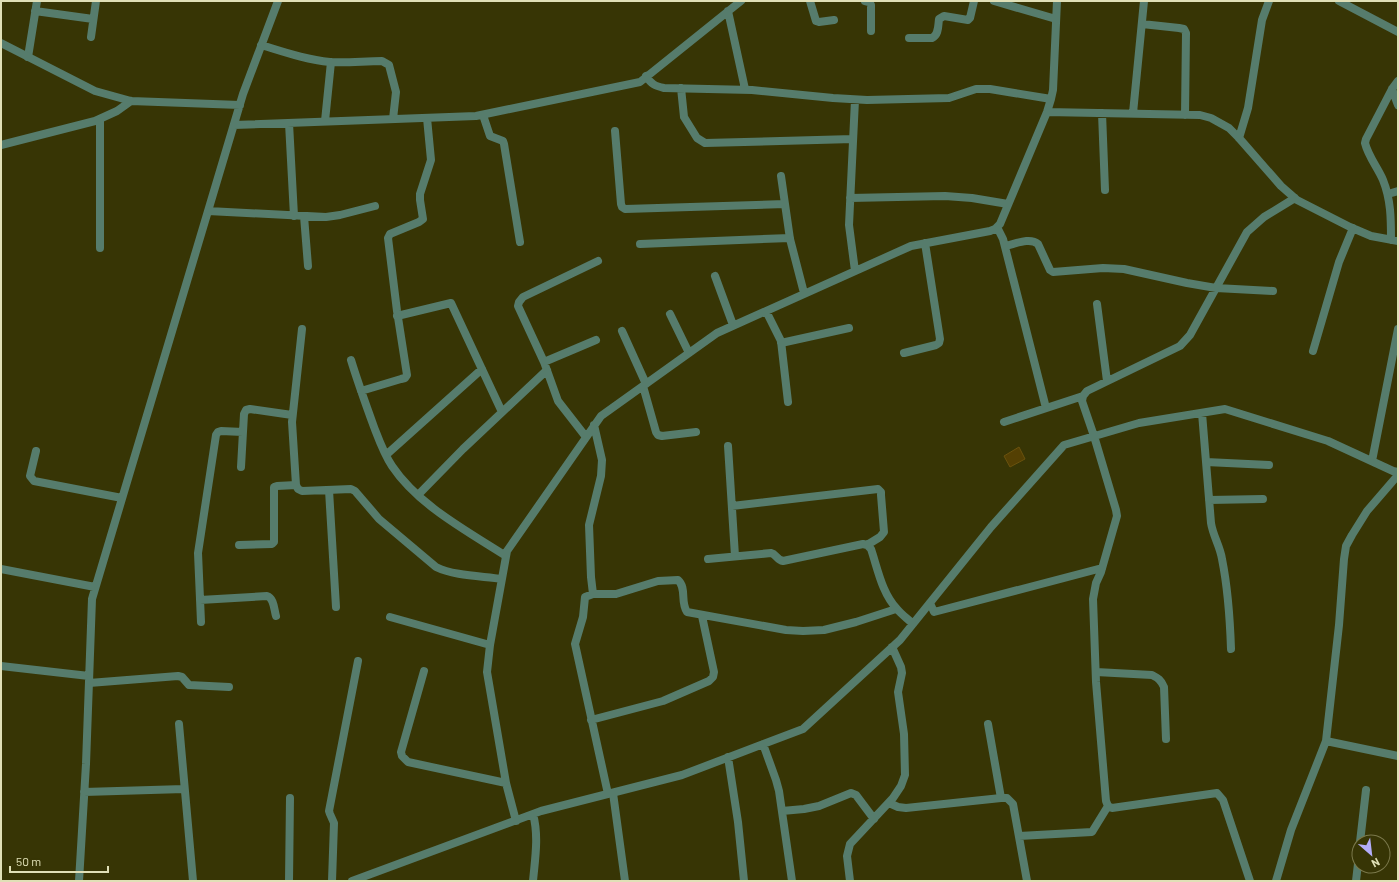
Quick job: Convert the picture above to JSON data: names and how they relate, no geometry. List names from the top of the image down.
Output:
{
  "scale_bar": "50 m",
  "north": "bottom right"
}
